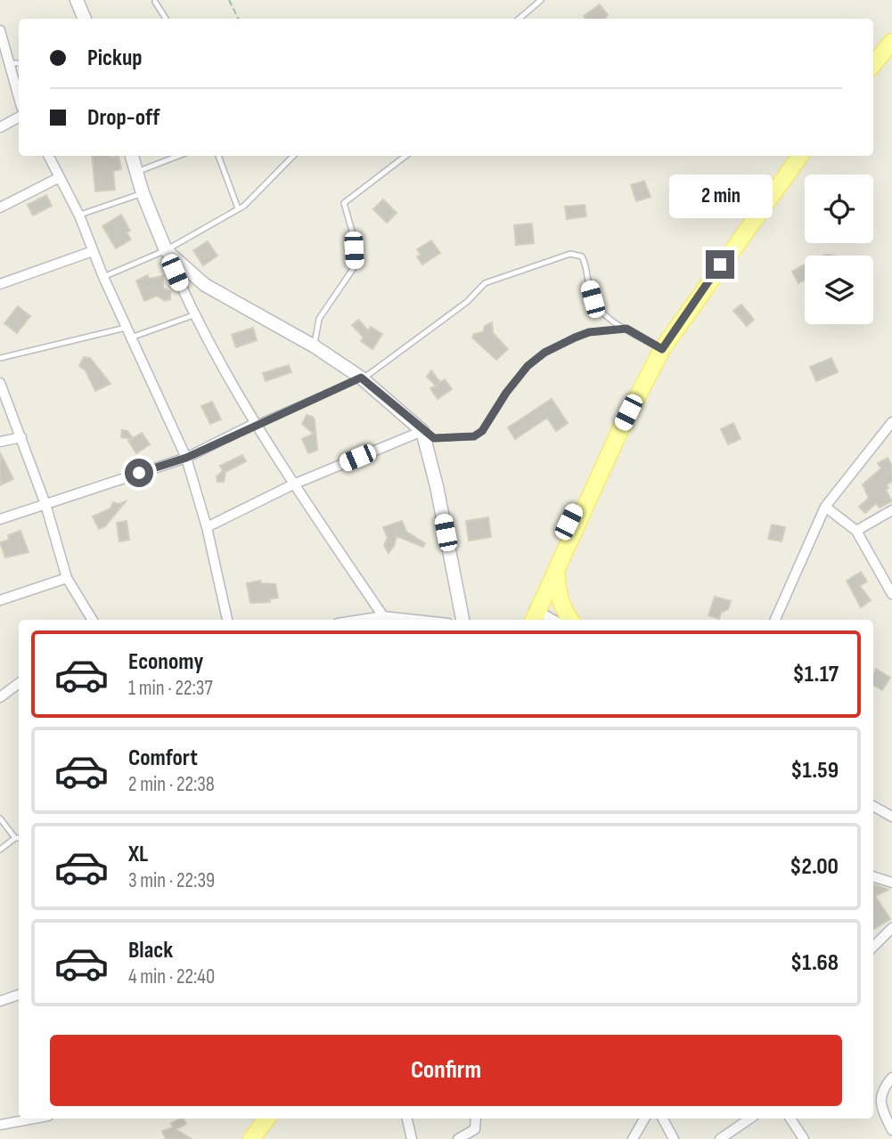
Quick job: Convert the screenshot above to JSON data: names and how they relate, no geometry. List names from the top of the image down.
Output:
{
  "page": {
    "banner": ["Pickup", "Drop-off"],
    "bubble": "2 min",
    "list": [
      {
        "name": "Economy",
        "note": "1 min · 22:37",
        "value": "$1.17"
      },
      {
        "name": "Comfort",
        "note": "2 min · 22:38",
        "value": "$1.59"
      },
      {
        "name": "XL",
        "note": "3 min · 22:39",
        "value": "$2.00"
      },
      {
        "name": "Black",
        "note": "4 min · 22:40",
        "value": "$1.68"
      }
    ],
    "buttons": "Confirm"
  }
}
